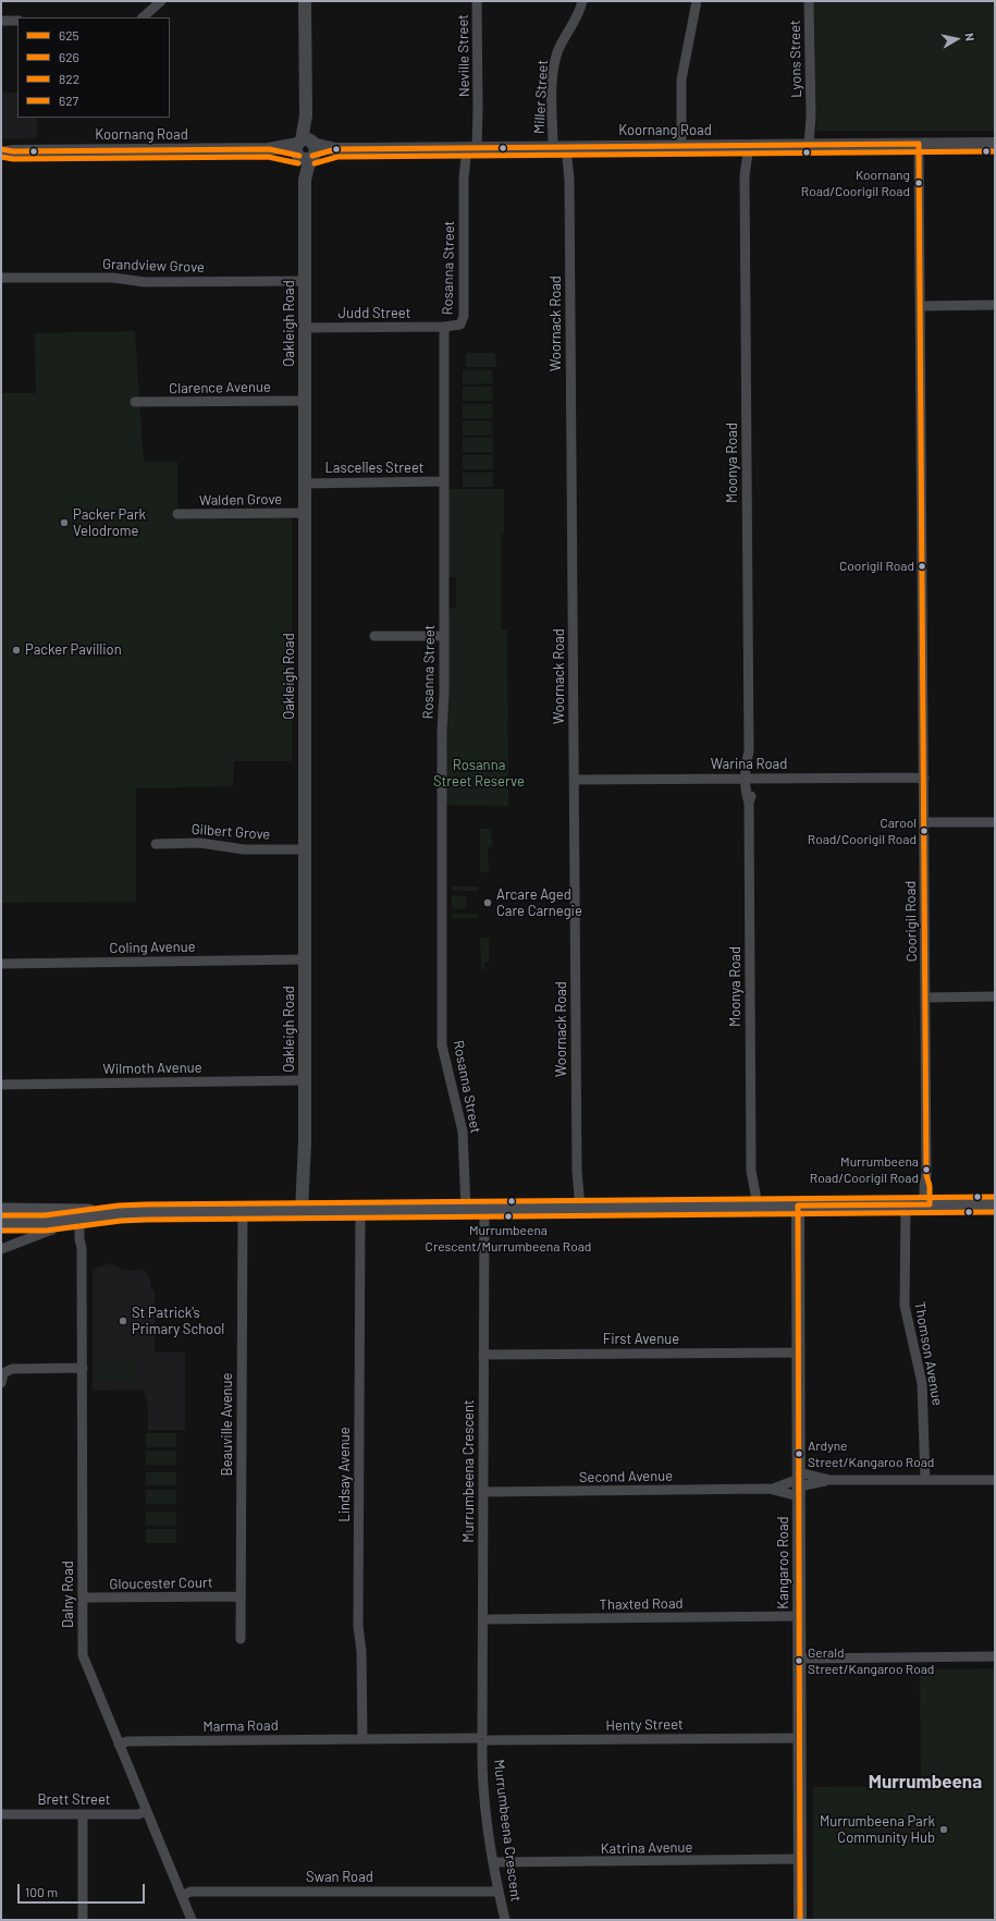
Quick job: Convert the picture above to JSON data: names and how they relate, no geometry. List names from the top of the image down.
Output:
{
  "streets": {
    "street": [
      "Neville Street",
      "Lyons Street",
      "Miller Street",
      "Koornang Road",
      "Grandview Grove",
      "Rosanna Street",
      "Judd Street",
      "Oakleigh Road",
      "Woornack Road",
      "Clarence Avenue",
      "Moonya Road",
      "Lascelles Street",
      "Walden Grove",
      "Warina Road",
      "Gilbert Grove",
      "Coorigil Road",
      "Coling Avenue",
      "Wilmoth Avenue",
      "First Avenue",
      "Thomson Avenue",
      "Beauville Avenue",
      "Murrumbeena Crescent",
      "Lindsay Avenue",
      "Second Avenue",
      "Kangaroo Road",
      "Gloucester Court",
      "Dalny Road",
      "Thaxted Road",
      "Henty Street",
      "Marma Road",
      "Brett Street",
      "Katrina Avenue",
      "Swan Road"
    ]
  },
  "crossings": [
    ["Neville Street", "Koornang Road"],
    ["Neville Street", "Rosanna Street"],
    ["Lyons Street", "Koornang Road"],
    ["Miller Street", "Koornang Road"],
    ["Koornang Road", "Rosanna Street"],
    ["Koornang Road", "Oakleigh Road"],
    ["Koornang Road", "Woornack Road"],
    ["Koornang Road", "Moonya Road"],
    ["Koornang Road", "Coorigil Road"],
    ["Grandview Grove", "Oakleigh Road"],
    ["Rosanna Street", "Judd Street"],
    ["Rosanna Street", "Lascelles Street"],
    ["Judd Street", "Oakleigh Road"],
    ["Oakleigh Road", "Clarence Avenue"],
    ["Oakleigh Road", "Lascelles Street"],
    ["Oakleigh Road", "Walden Grove"],
    ["Oakleigh Road", "Gilbert Grove"],
    ["Oakleigh Road", "Coling Avenue"],
    ["Oakleigh Road", "Wilmoth Avenue"],
    ["Woornack Road", "Warina Road"],
    ["Moonya Road", "Warina Road"],
    ["Warina Road", "Coorigil Road"],
    ["First Avenue", "Murrumbeena Crescent"],
    ["First Avenue", "Kangaroo Road"],
    ["Beauville Avenue", "Gloucester Court"],
    ["Murrumbeena Crescent", "Second Avenue"],
    ["Murrumbeena Crescent", "Thaxted Road"],
    ["Murrumbeena Crescent", "Henty Street"],
    ["Murrumbeena Crescent", "Katrina Avenue"],
    ["Murrumbeena Crescent", "Swan Road"],
    ["Lindsay Avenue", "Henty Street"],
    ["Lindsay Avenue", "Marma Road"],
    ["Second Avenue", "Kangaroo Road"],
    ["Kangaroo Road", "Thaxted Road"],
    ["Kangaroo Road", "Henty Street"],
    ["Kangaroo Road", "Katrina Avenue"],
    ["Gloucester Court", "Dalny Road"],
    ["Dalny Road", "Marma Road"],
    ["Dalny Road", "Brett Street"],
    ["Dalny Road", "Swan Road"],
    ["Henty Street", "Marma Road"]
  ],
  "districts": ["Murrumbeena"],
  "parks": ["Rosanna Street Reserve"],
  "places": [
    "Koornang Road/Coorigil Road",
    "Packer Park Velodrome",
    "Coorigil Road",
    "Packer Pavillion",
    "Carool Road/Coorigil Road",
    "Arcare Aged Care Carnegie",
    "Murrumbeena Road/Coorigil Road",
    "Murrumbeena Crescent/Murrumbeena Road",
    "St Patrick's Primary School",
    "Ardyne Street/Kangaroo Road",
    "Gerald Street/Kangaroo Road",
    "Murrumbeena Park Community Hub"
  ],
  "lines": [
    "transit line 625",
    "transit line 626",
    "transit line 627",
    "transit line 822"
  ],
  "legend": [
    "625",
    "626",
    "822",
    "627"
  ],
  "scale_bar": "100 m",
  "north": "right"
}
